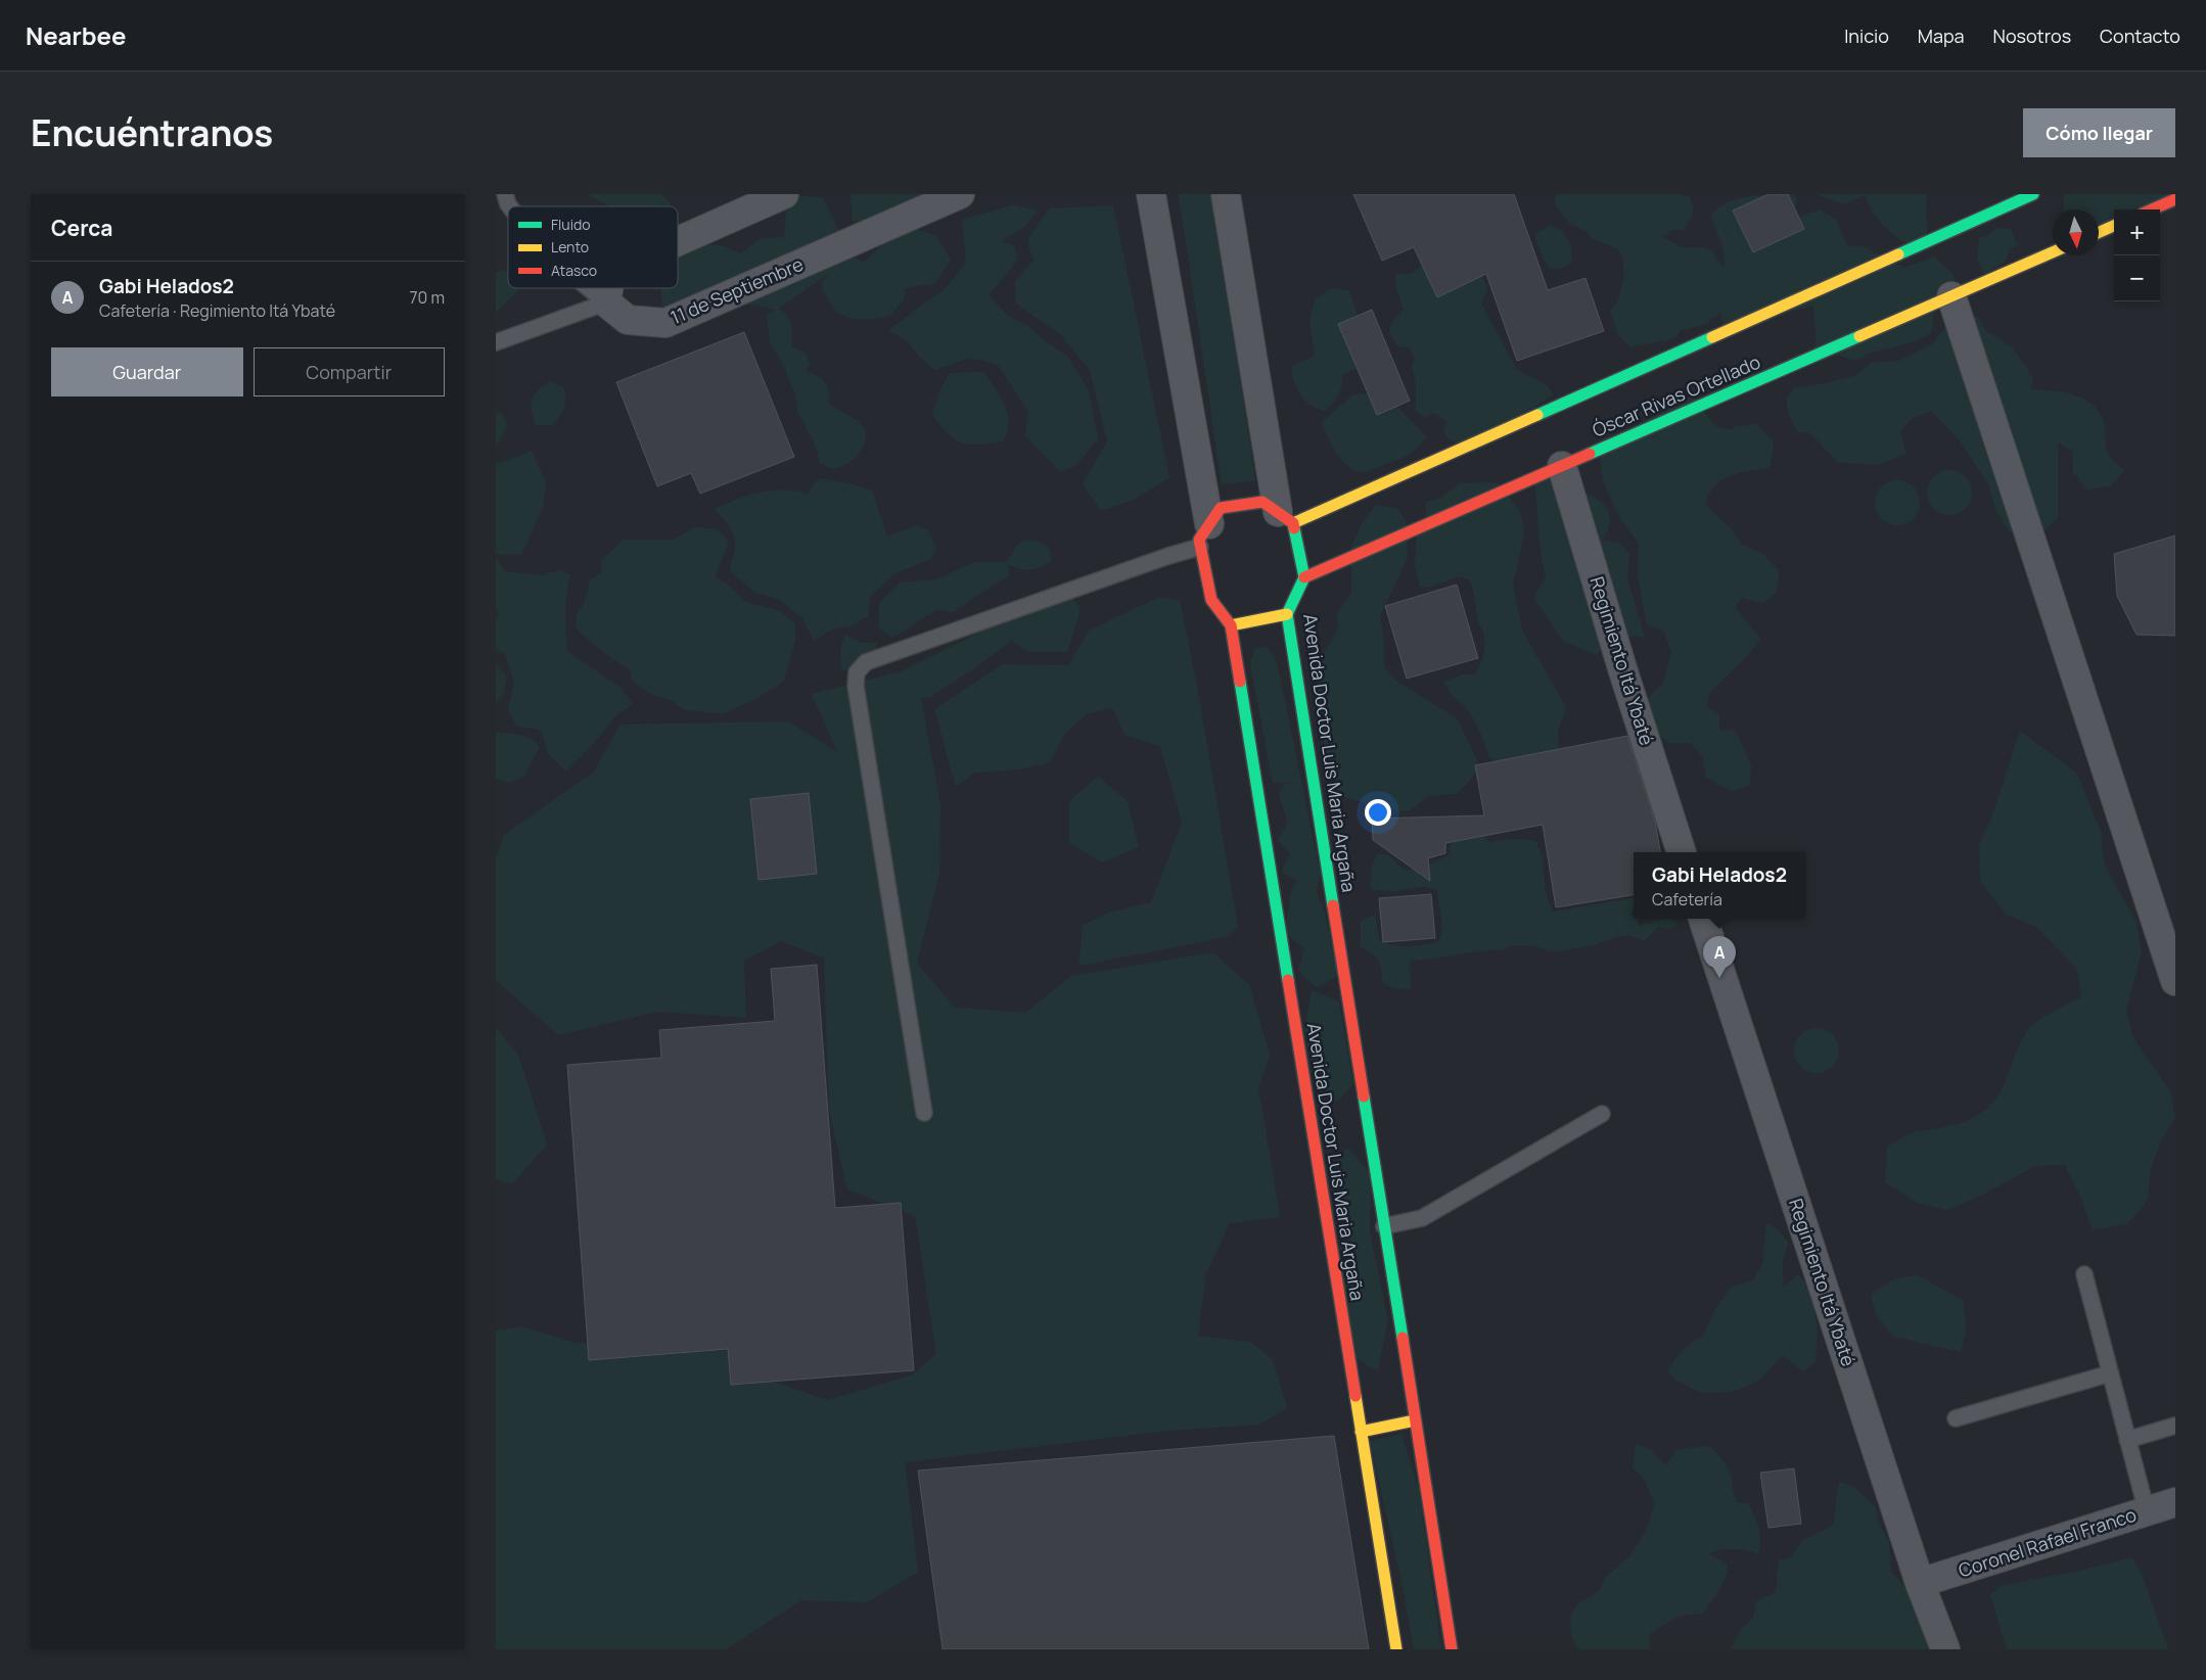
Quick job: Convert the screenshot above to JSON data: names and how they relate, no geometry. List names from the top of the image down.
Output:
{
  "streets": {
    "street": [
      "11 de Septiembre",
      "Óscar Rivas Ortellado",
      "Regimiento Itá Ybaté",
      "Avenida Doctor Luis Maria Argaña",
      "Coronel Rafael Franco"
    ]
  },
  "crossings": [
    ["Óscar Rivas Ortellado", "Regimiento Itá Ybaté"],
    ["Óscar Rivas Ortellado", "Avenida Doctor Luis Maria Argaña"],
    ["Regimiento Itá Ybaté", "Coronel Rafael Franco"]
  ],
  "legend": ["Fluido", "Lento", "Atasco"],
  "north": "bottom",
  "page": {
    "header": "Nearbee",
    "nav": [
      "Inicio",
      "Mapa",
      "Nosotros",
      "Contacto"
    ],
    "title": "Encuéntranos",
    "buttons": [
      "Cómo llegar",
      ["Guardar", "Compartir"]
    ],
    "heading": "Cerca",
    "map_buttons": ["+", "−"],
    "list": [
      {
        "mark": "A",
        "name": "Gabi Helados2",
        "note": "Cafetería · Regimiento Itá Ybaté",
        "value": "70 m"
      }
    ],
    "popup": ["Gabi Helados2", "Cafetería"],
    "pins": "A"
  }
}
